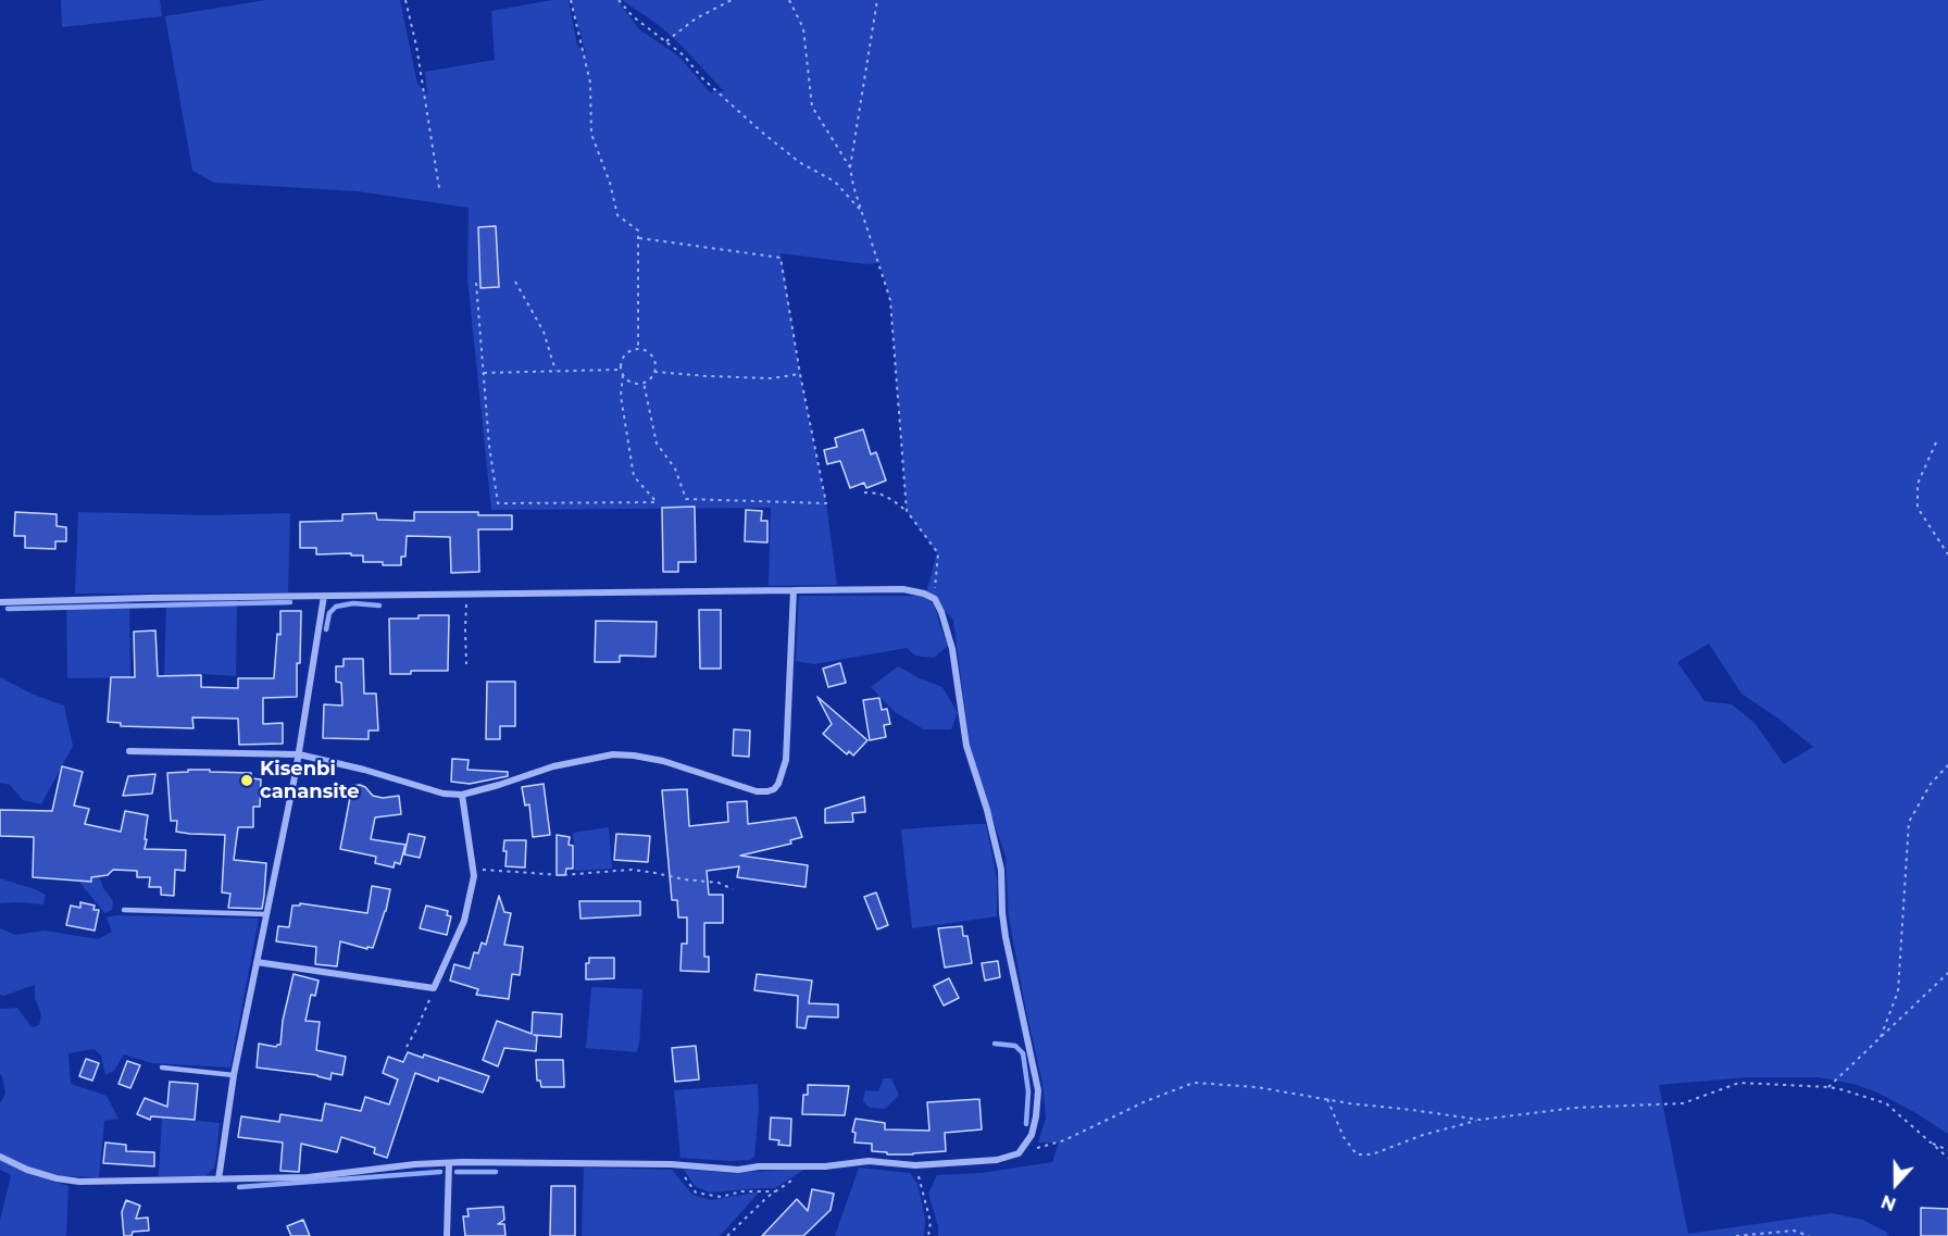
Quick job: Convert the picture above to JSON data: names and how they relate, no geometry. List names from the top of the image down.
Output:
{
  "places": ["Kisenbi canansite"],
  "north": "bottom"
}
